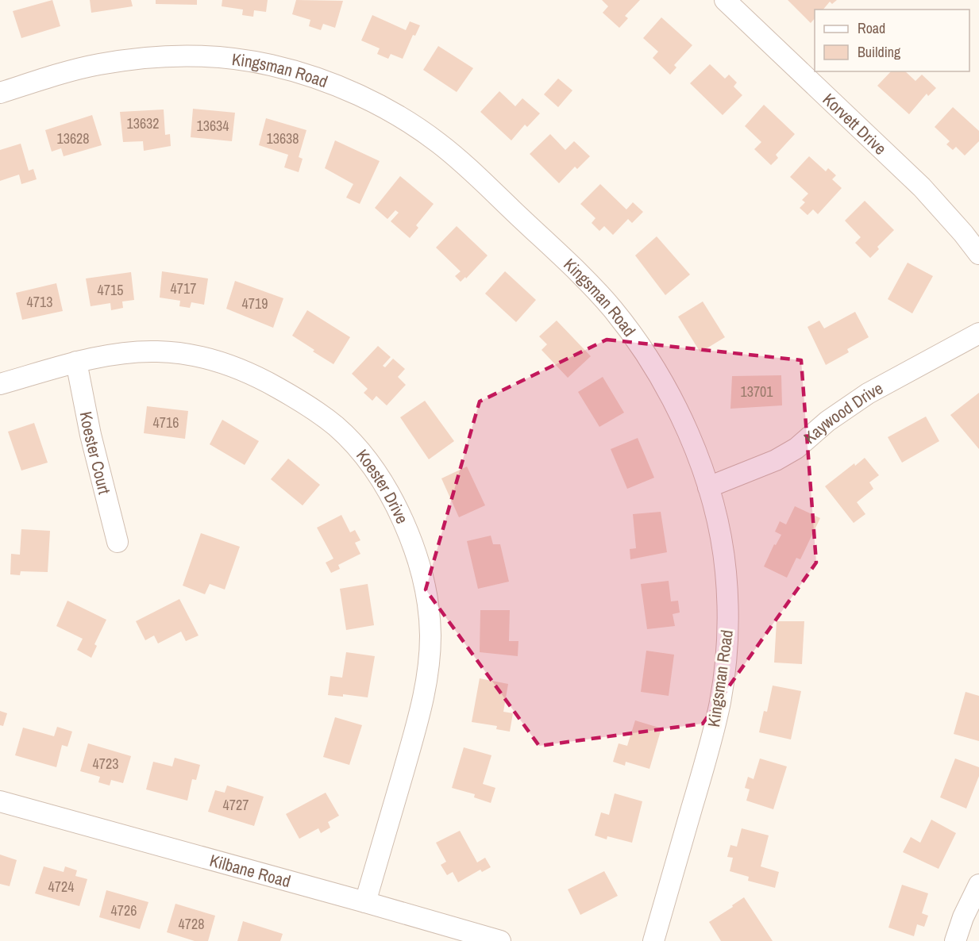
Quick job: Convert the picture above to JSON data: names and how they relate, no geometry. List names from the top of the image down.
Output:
{
  "streets": {
    "street": [
      "Kingsman Road",
      "Korvett Drive",
      "Kaywood Drive",
      "Koester Court",
      "Koester Drive",
      "Kilbane Road"
    ]
  },
  "crossings": [
    ["Kingsman Road", "Kaywood Drive"],
    ["Koester Court", "Koester Drive"],
    ["Koester Drive", "Kilbane Road"]
  ],
  "house_numbers": [
    "13632",
    "13634",
    "13628",
    "13638",
    "4717",
    "4715",
    "4713",
    "4719",
    "13701",
    "4716",
    "4723",
    "4727",
    "4724",
    "4726",
    "4728"
  ],
  "legend": ["Road", "Building"]
}
